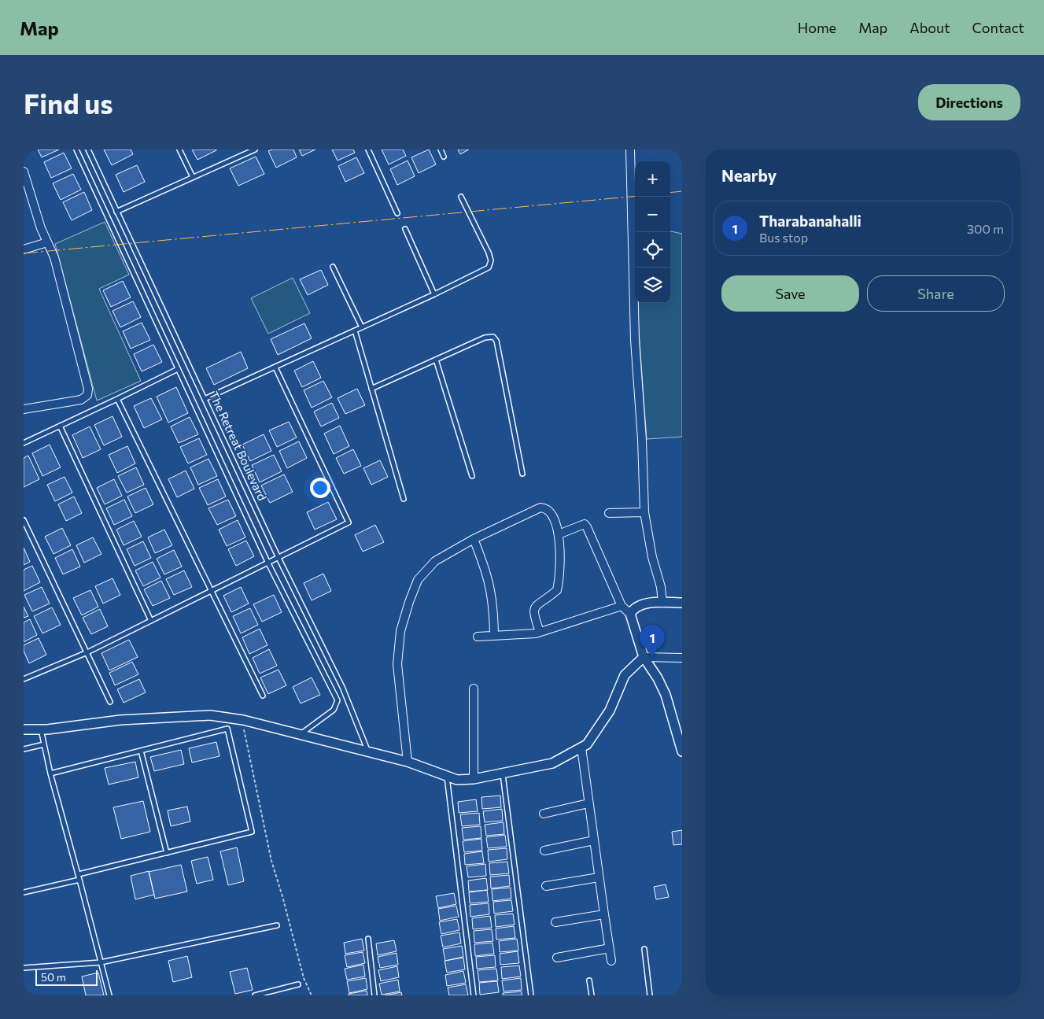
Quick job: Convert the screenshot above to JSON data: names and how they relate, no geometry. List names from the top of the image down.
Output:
{
  "streets": {
    "lane": ["The Retreat Boulevard"]
  },
  "scale_bar": "50 m",
  "page": {
    "header": "Map",
    "nav": [
      "Home",
      "Map",
      "About",
      "Contact"
    ],
    "buttons": [
      "Directions",
      ["Save", "Share"]
    ],
    "title": "Find us",
    "heading": "Nearby",
    "map_buttons": ["+", "−"],
    "list": [
      {
        "mark": "1",
        "name": "Tharabanahalli",
        "note": "Bus stop",
        "value": "300 m"
      }
    ],
    "pins": "1",
    "scale": "50 m"
  }
}
